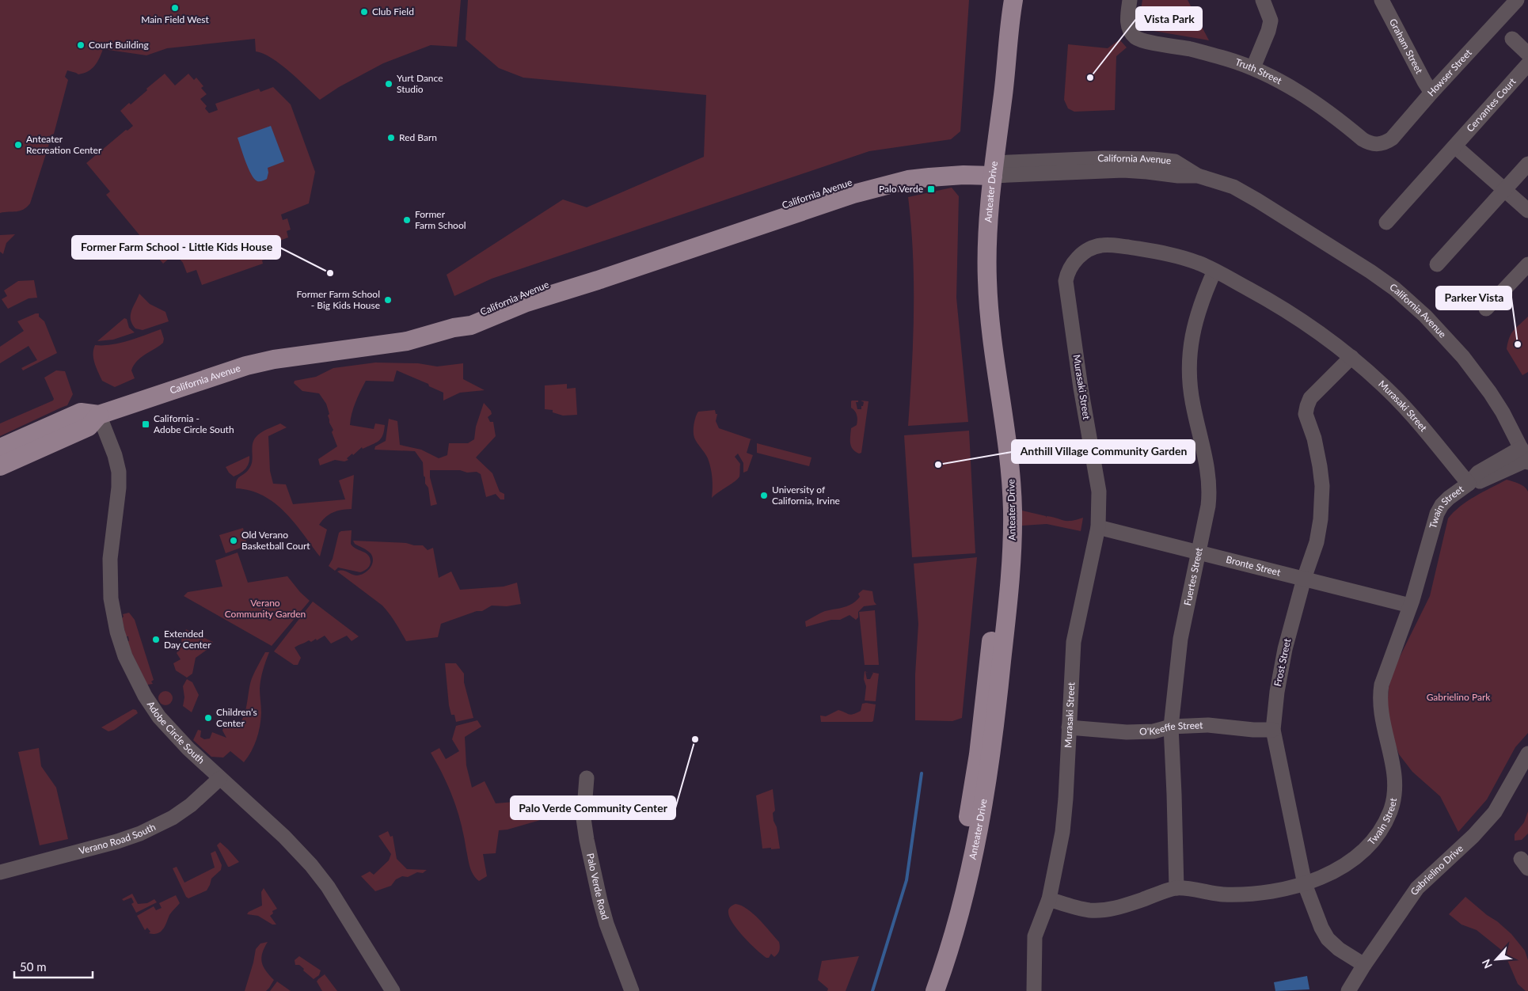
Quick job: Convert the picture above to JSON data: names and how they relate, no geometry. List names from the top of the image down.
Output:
{
  "streets": {
    "main road": ["California Avenue", "Anteater Drive"],
    "street": [
      "Graham Street",
      "Truth Street",
      "Howser Street",
      "Cervantes Court",
      "Murasaki Street",
      "Twain Street",
      "Bronte Street",
      "Fuertes Street",
      "Frost Street",
      "O'Keeffe Street",
      "Adobe Circle South",
      "Verano Road South",
      "Gabrielino Drive",
      "Palo Verde Road"
    ]
  },
  "crossings": [
    ["Graham Street", "Howser Street"],
    ["Truth Street", "Howser Street"],
    ["California Avenue", "Anteater Drive"],
    ["California Avenue", "Twain Street"],
    ["California Avenue", "Adobe Circle South"],
    ["Murasaki Street", "Twain Street"],
    ["Murasaki Street", "Bronte Street"],
    ["Murasaki Street", "Fuertes Street"],
    ["Murasaki Street", "Frost Street"],
    ["Murasaki Street", "O'Keeffe Street"],
    ["Twain Street", "Bronte Street"],
    ["Twain Street", "Fuertes Street"],
    ["Twain Street", "Frost Street"],
    ["Bronte Street", "Fuertes Street"],
    ["Bronte Street", "Frost Street"],
    ["Fuertes Street", "O'Keeffe Street"],
    ["Frost Street", "O'Keeffe Street"],
    ["Frost Street", "Gabrielino Drive"],
    ["Adobe Circle South", "Verano Road South"]
  ],
  "parks": ["Verano Community Garden", "Gabrielino Park"],
  "places": {
    "other": [
      "Main Field West",
      "Club Field",
      "Court Building",
      "Vista Park",
      "Yurt Dance Studio",
      "Red Barn",
      "Anteater Recreation Center",
      "Former Farm School",
      "Former Farm School - Little Kids House",
      "Former Farm School - Big Kids House",
      "Parker Vista",
      "Anthill Village Community Garden",
      "University of California, Irvine",
      "Old Verano Basketball Court",
      "Extended Day Center",
      "Children’s Center",
      "Palo Verde Community Center"
    ],
    "transit": ["Palo Verde", "California - Adobe Circle South"]
  },
  "scale_bar": "50 m",
  "north": "bottom left"
}
